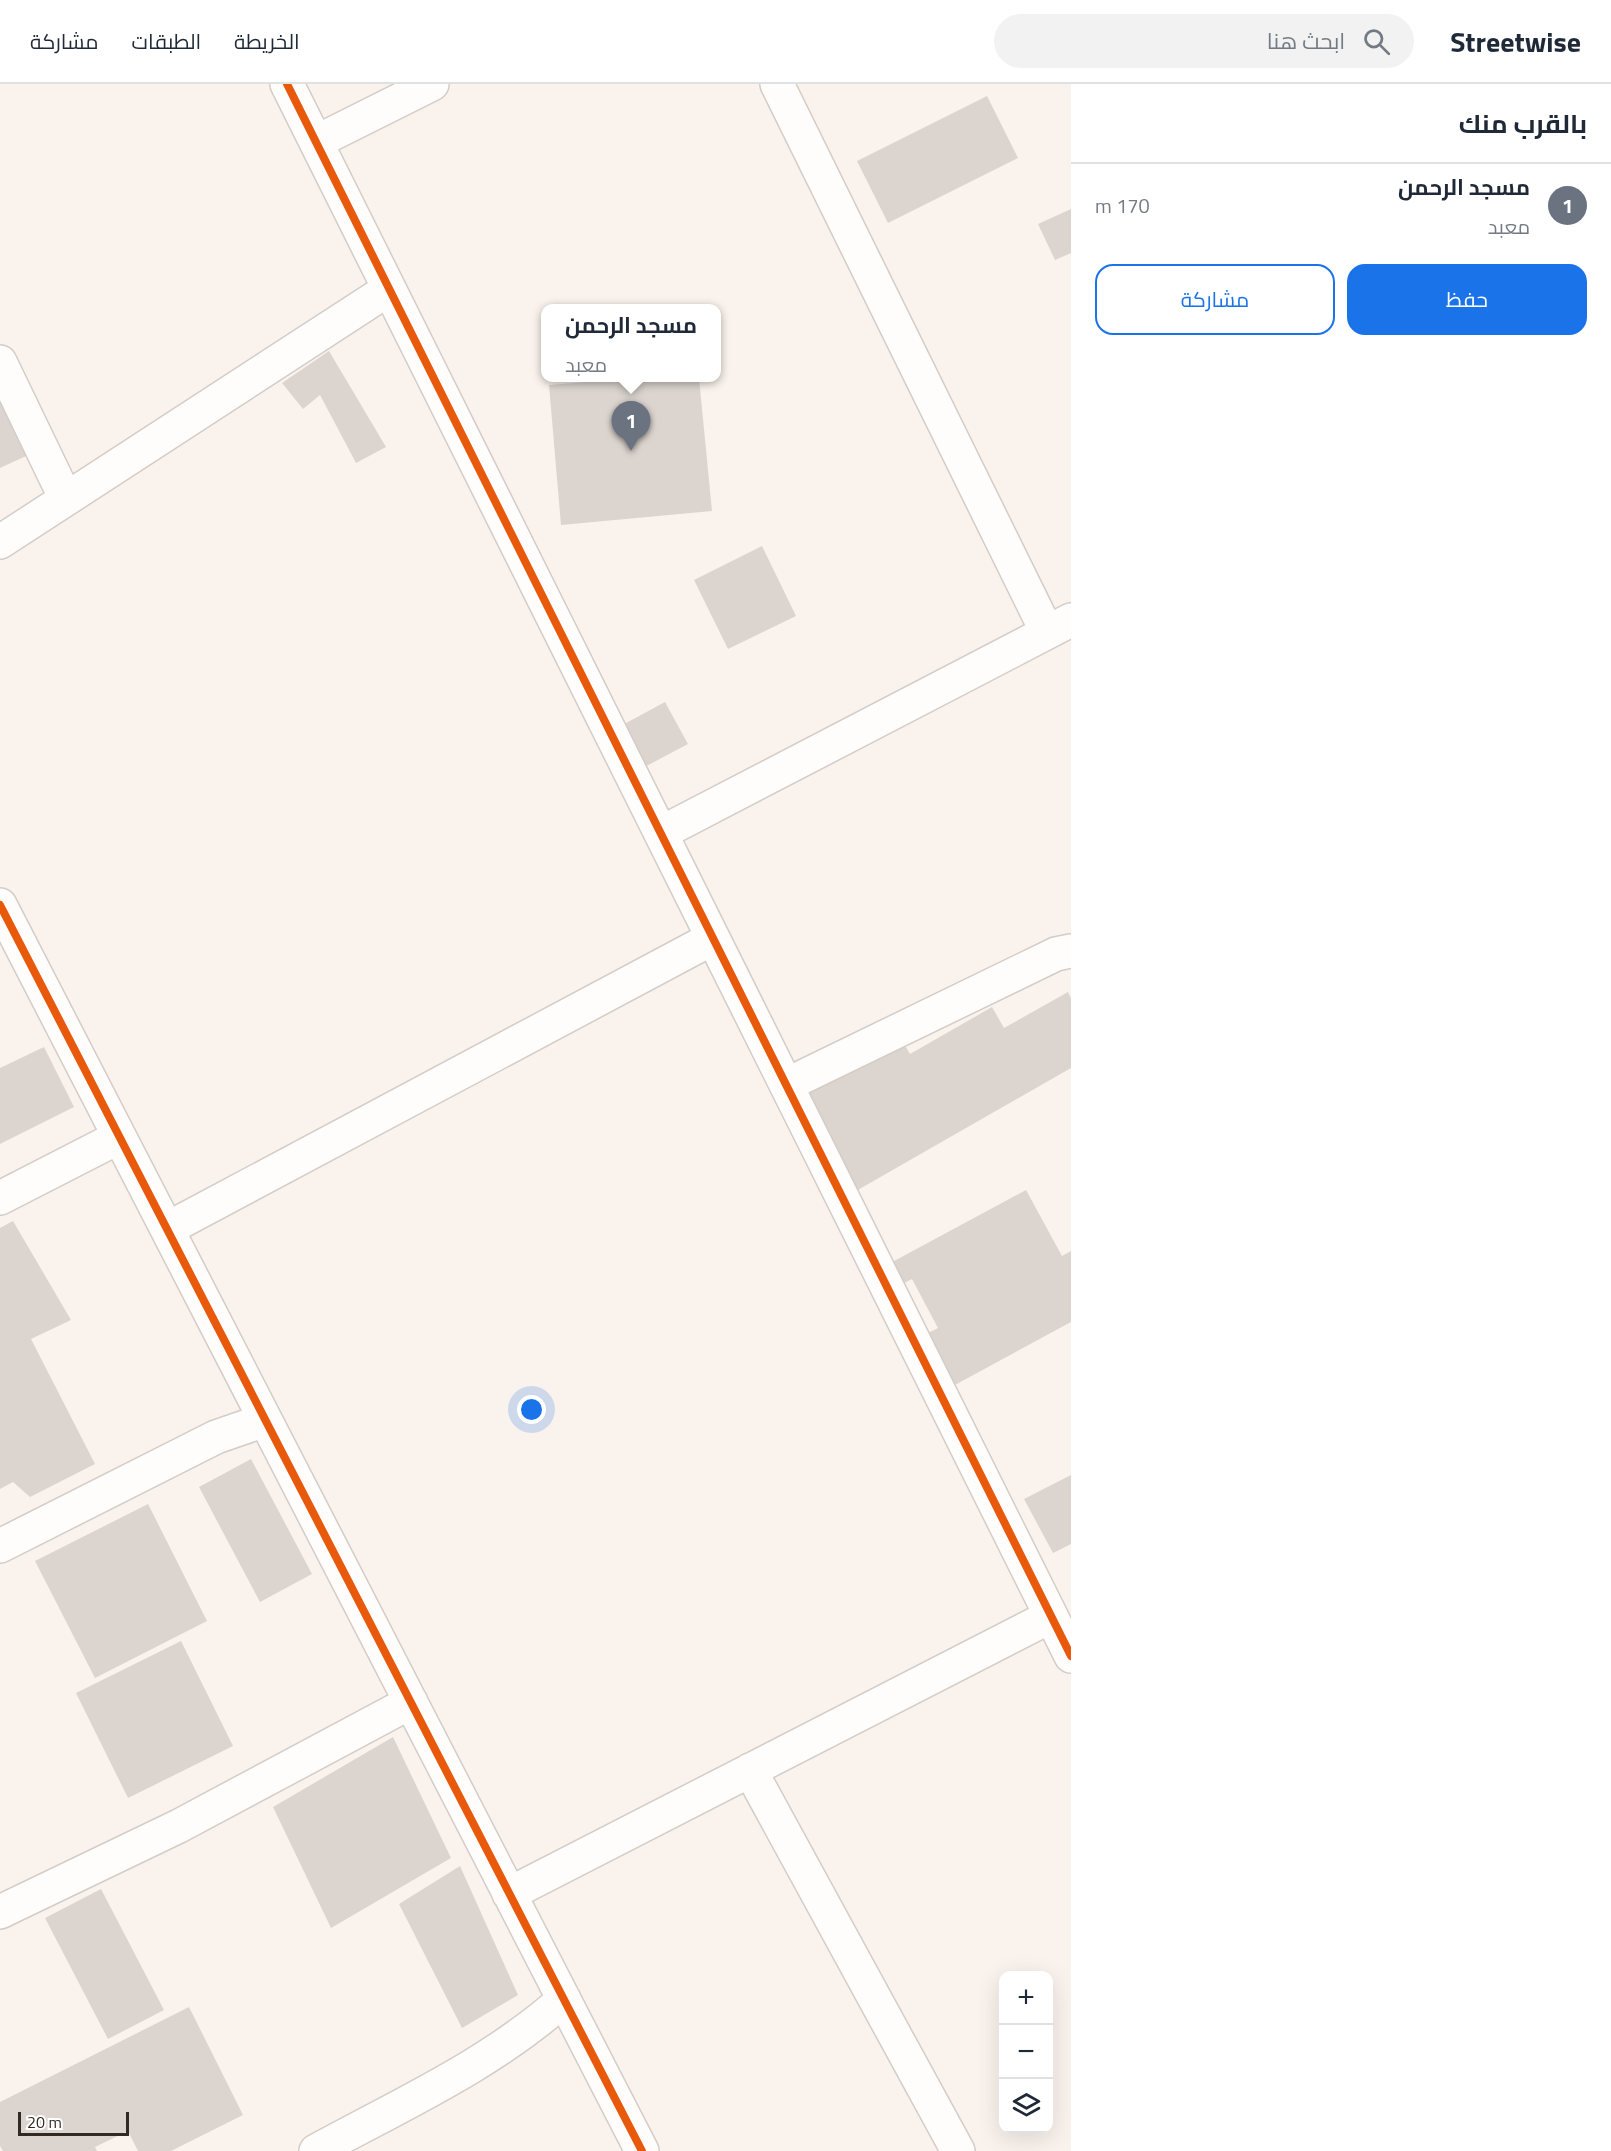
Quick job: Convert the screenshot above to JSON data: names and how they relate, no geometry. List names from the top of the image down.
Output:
{
  "scale_bar": "20 m",
  "page": {
    "header": "Streetwise",
    "search": "ابحث هنا",
    "nav": ["الخريطة", "الطبقات", "مشاركة"],
    "heading": "بالقرب منك",
    "list": [
      {
        "mark": "1",
        "name": "مسجد الرحمن",
        "note": "معبد",
        "value": "170 m"
      }
    ],
    "buttons": ["حفظ", "مشاركة"],
    "popup": ["مسجد الرحمن", "معبد"],
    "pins": "1",
    "map_buttons": ["+", "−"],
    "scale": "20 m"
  }
}
